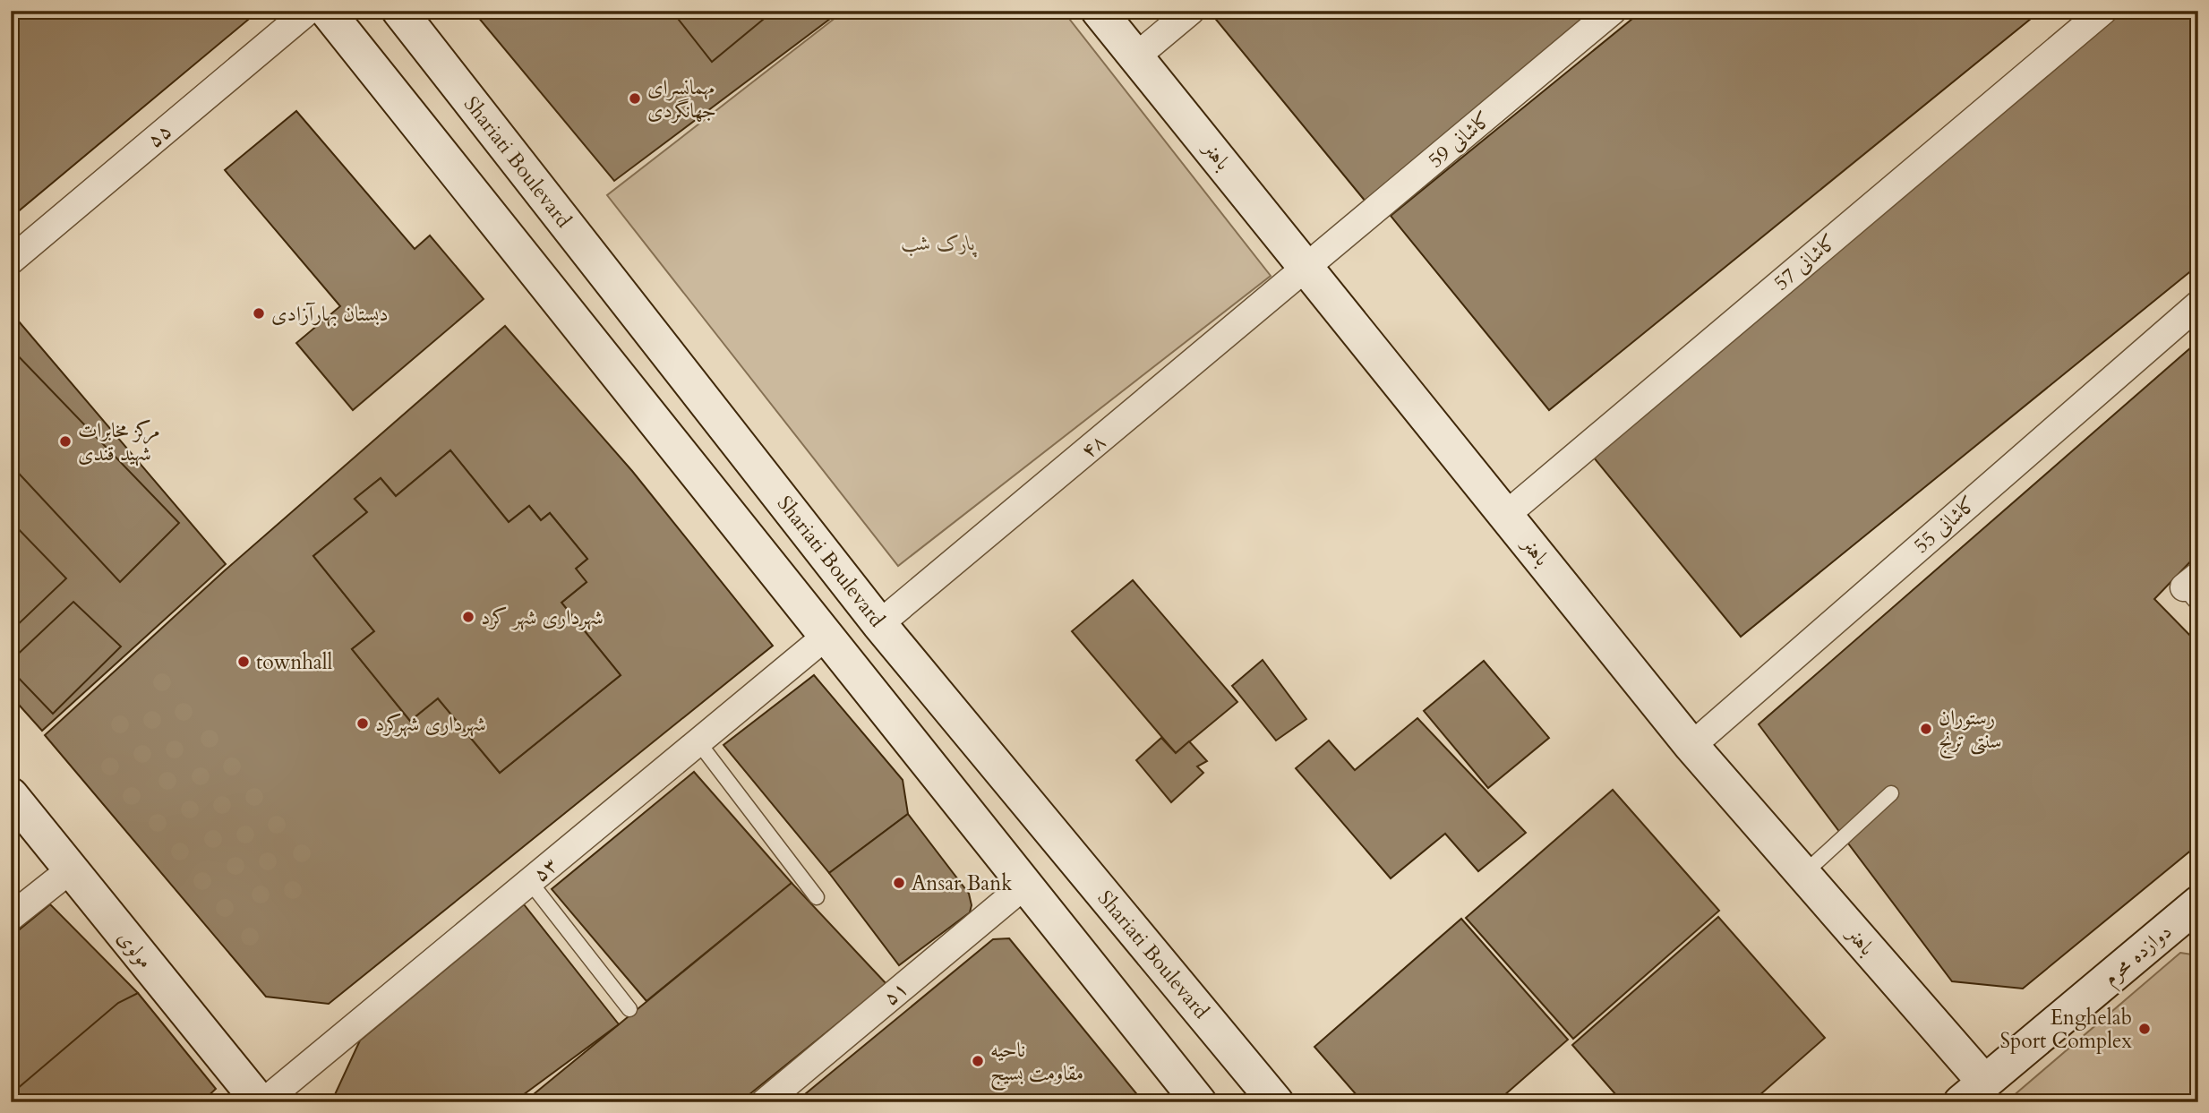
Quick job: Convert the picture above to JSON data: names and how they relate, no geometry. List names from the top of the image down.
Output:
{
  "streets": {
    "main road": [
      "باهنر",
      "Shariati Boulevard",
      "مولوی",
      "دوازده محرم"
    ],
    "street": [
      "۵۵",
      "کاشانی 59",
      "کاشانی 57",
      "۴۸",
      "کاشانی 55",
      "۵۳",
      "۵۱"
    ]
  },
  "crossings": [
    ["کاشانی 59", "باهنر"],
    ["کاشانی 59", "۴۸"],
    ["باهنر", "کاشانی 57"],
    ["باهنر", "۴۸"],
    ["باهنر", "کاشانی 55"],
    ["باهنر", "دوازده محرم"],
    ["Shariati Boulevard", "۴۸"],
    ["۵۳", "مولوی"]
  ],
  "parks": ["پارک شب"],
  "places": [
    "مهمانسرای جهانگردی",
    "دبستان بهارآزادی",
    "مرکز مخابرات شهید قندی",
    "شهرداری شهر کرد",
    "townhall",
    "شهرداری شهرکرد",
    "رستوران سنتی ترنج",
    "Ansar Bank",
    "Enghelab Sport Complex",
    "ناحیه مقاومت بسیج"
  ]
}
